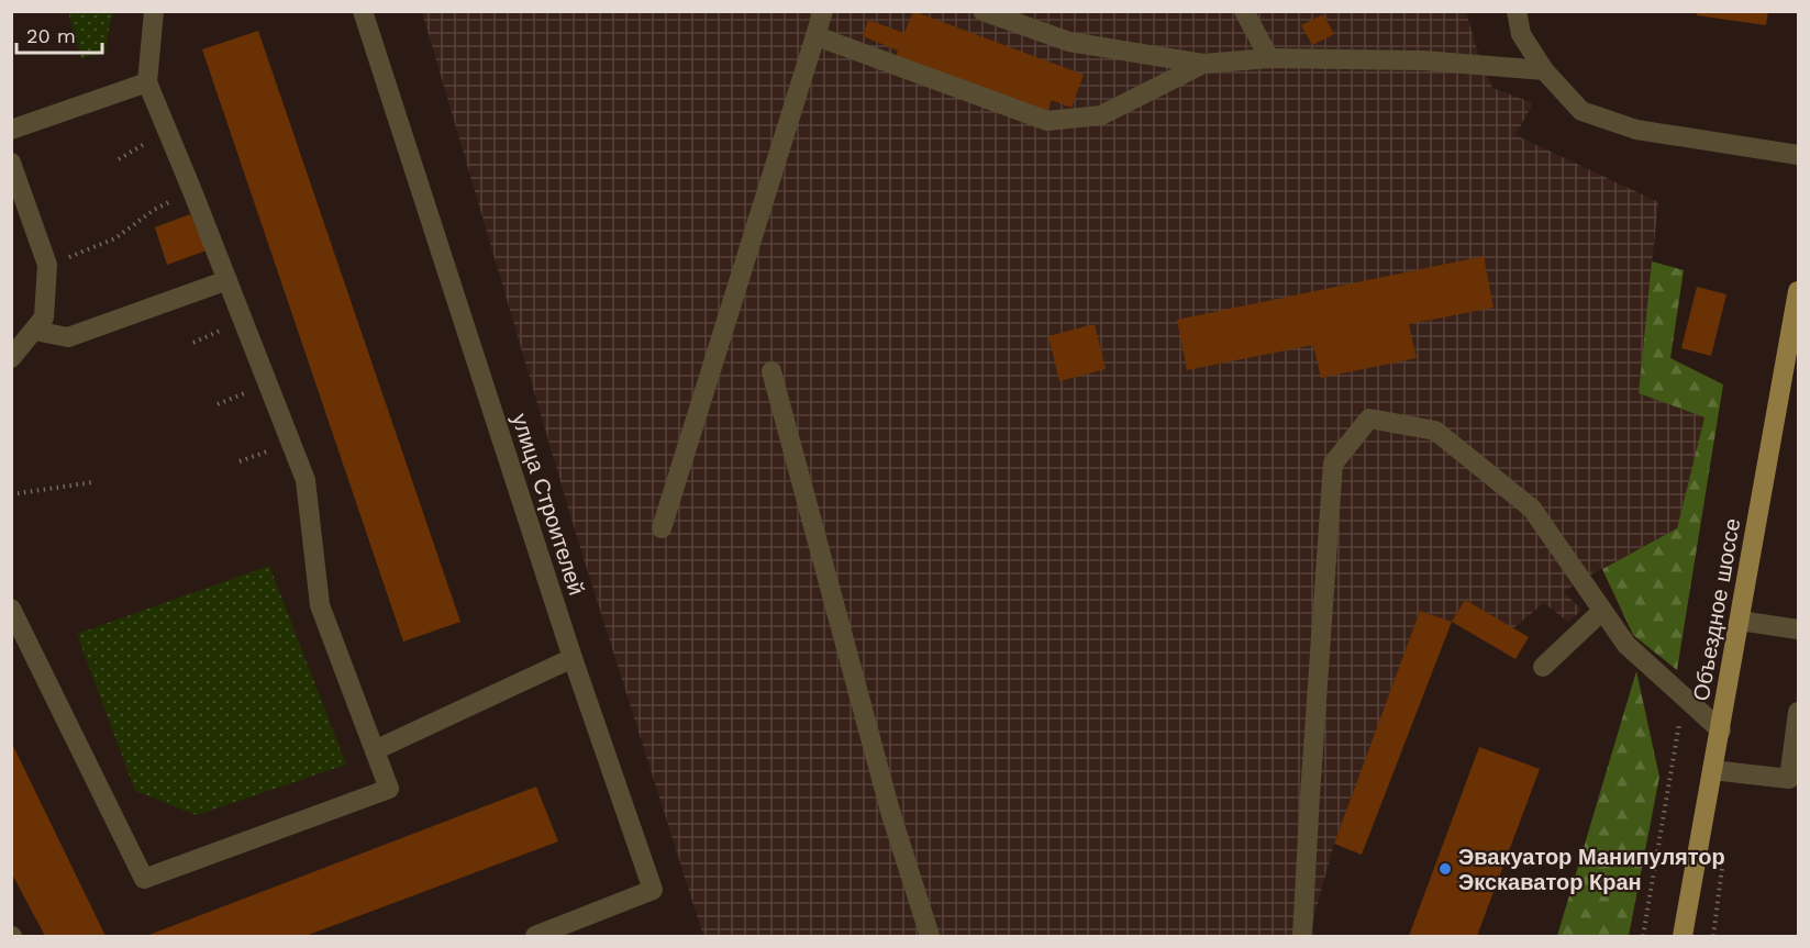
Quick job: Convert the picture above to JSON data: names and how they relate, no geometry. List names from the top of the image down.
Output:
{
  "streets": {
    "main road": ["Объездное шоссе"],
    "street": ["улица Строителей"]
  },
  "places": ["Эвакуатор Манипулятор Экскаватор Кран"],
  "scale_bar": "20 m"
}
